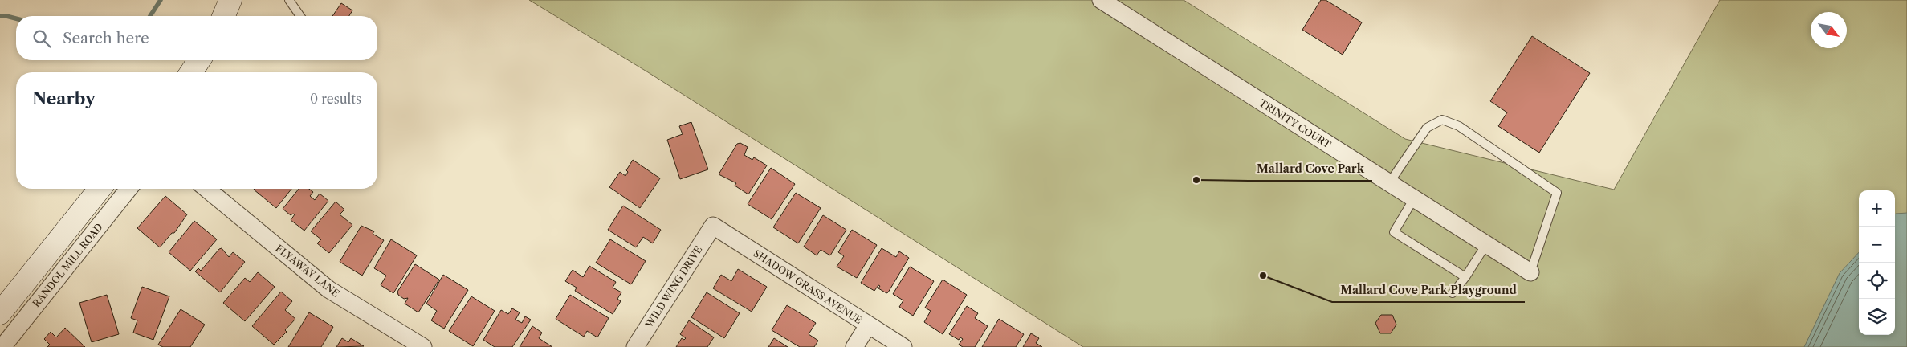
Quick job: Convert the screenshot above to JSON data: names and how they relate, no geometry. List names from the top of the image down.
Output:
{
  "streets": {
    "street": [
      "TRINITY COURT",
      "RANDOL MILL ROAD",
      "FLYAWAY LANE",
      "WILD WING DRIVE",
      "SHADOW GRASS AVENUE"
    ]
  },
  "crossings": [
    ["WILD WING DRIVE", "SHADOW GRASS AVENUE"]
  ],
  "places": ["Mallard Cove Park", "Mallard Cove Park Playground"],
  "north": "bottom right",
  "page": {
    "search": "Search here",
    "heading": ["Nearby", "0 results"],
    "map_buttons": ["+", "−"]
  }
}
